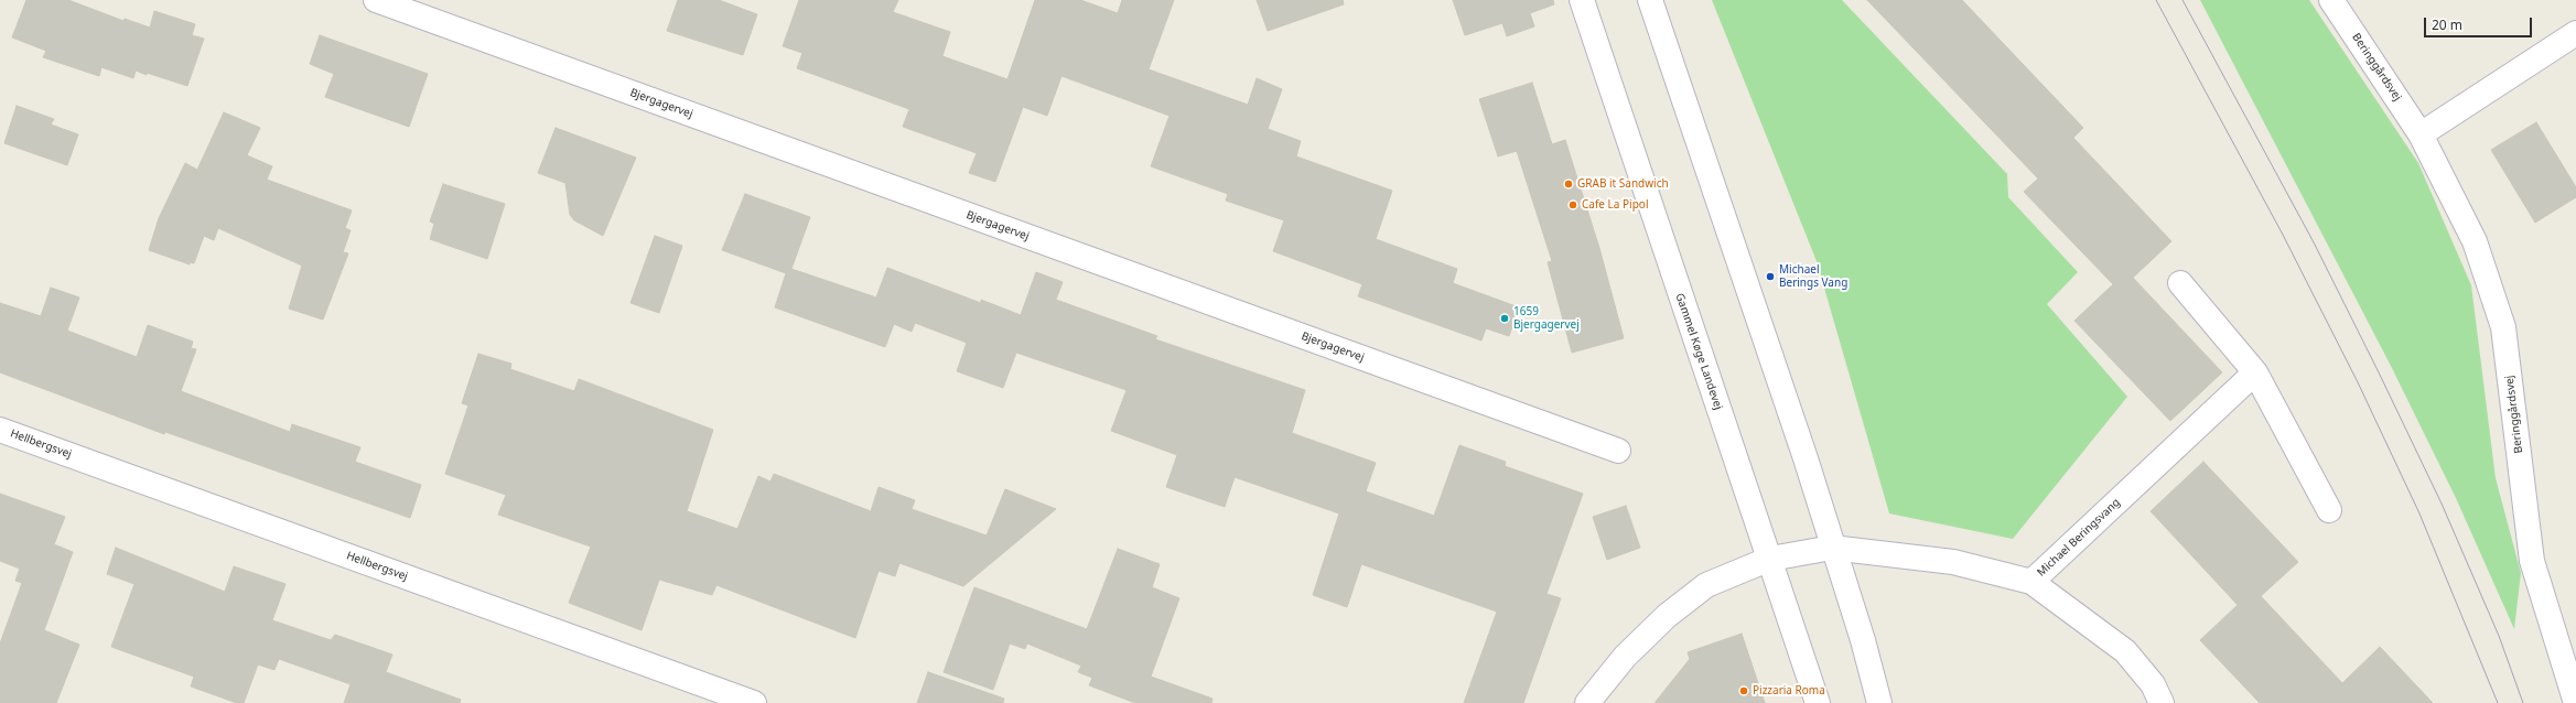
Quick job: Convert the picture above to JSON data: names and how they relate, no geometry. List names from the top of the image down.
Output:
{
  "streets": {
    "street": [
      "Beringgårdsvej",
      "Bjergagervej",
      "Gammel Køge Landevej",
      "Hellbergsvej",
      "Michael Beringsvang"
    ]
  },
  "crossings": [
    ["Gammel Køge Landevej", "Michael Beringsvang"]
  ],
  "places": [
    "GRAB it Sandwich",
    "Cafe La Pipol",
    "Michael Berings Vang",
    "1659 Bjergagervej",
    "Pizzaria Roma"
  ],
  "scale_bar": "20 m"
}
